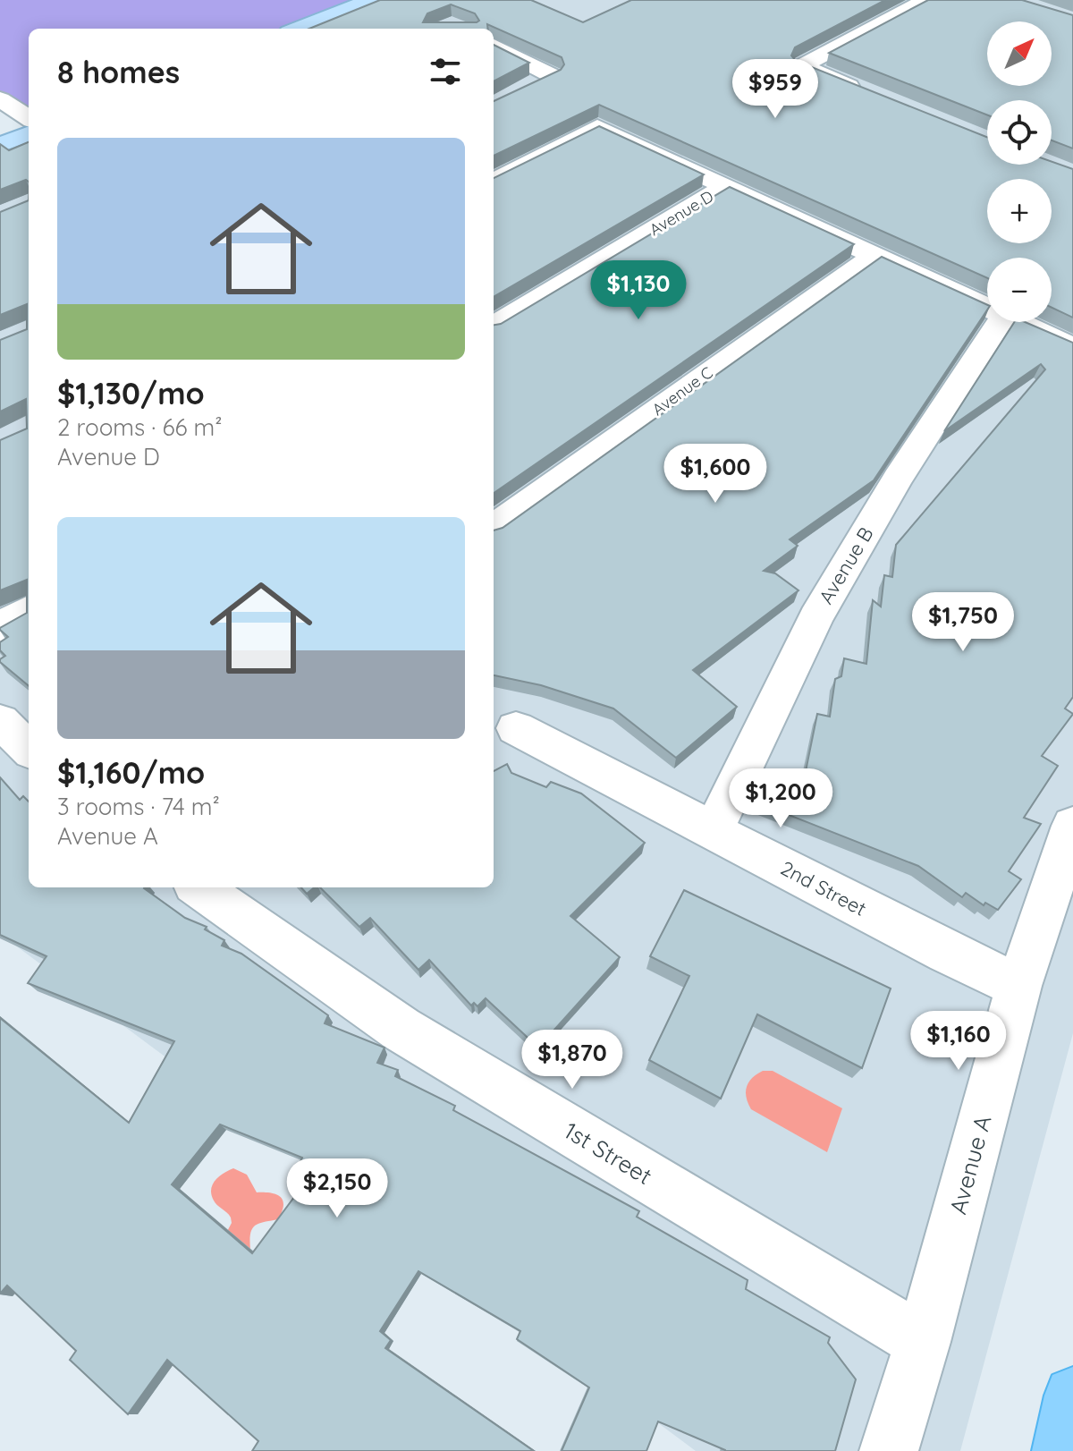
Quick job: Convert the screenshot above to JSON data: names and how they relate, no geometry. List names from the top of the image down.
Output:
{
  "streets": {
    "street": [
      "Avenue D",
      "Avenue C",
      "Avenue B",
      "2nd Street",
      "1st Street",
      "Avenue A"
    ]
  },
  "crossings": [
    ["Avenue B", "2nd Street"],
    ["2nd Street", "Avenue A"],
    ["1st Street", "Avenue A"]
  ],
  "north": "top right",
  "page": {
    "map_buttons": ["+", "−"],
    "heading": "8 homes",
    "price": [
      "$959",
      "$1,130",
      "$1,600",
      "$1,750",
      "$1,200",
      "$1,160",
      "$1,870",
      "$2,150"
    ],
    "list": [
      {
        "name": "$1,130/mo",
        "note": "2 rooms · 66 m² · Avenue D"
      },
      {
        "name": "$1,160/mo",
        "note": "3 rooms · 74 m² · Avenue A"
      }
    ]
  }
}
